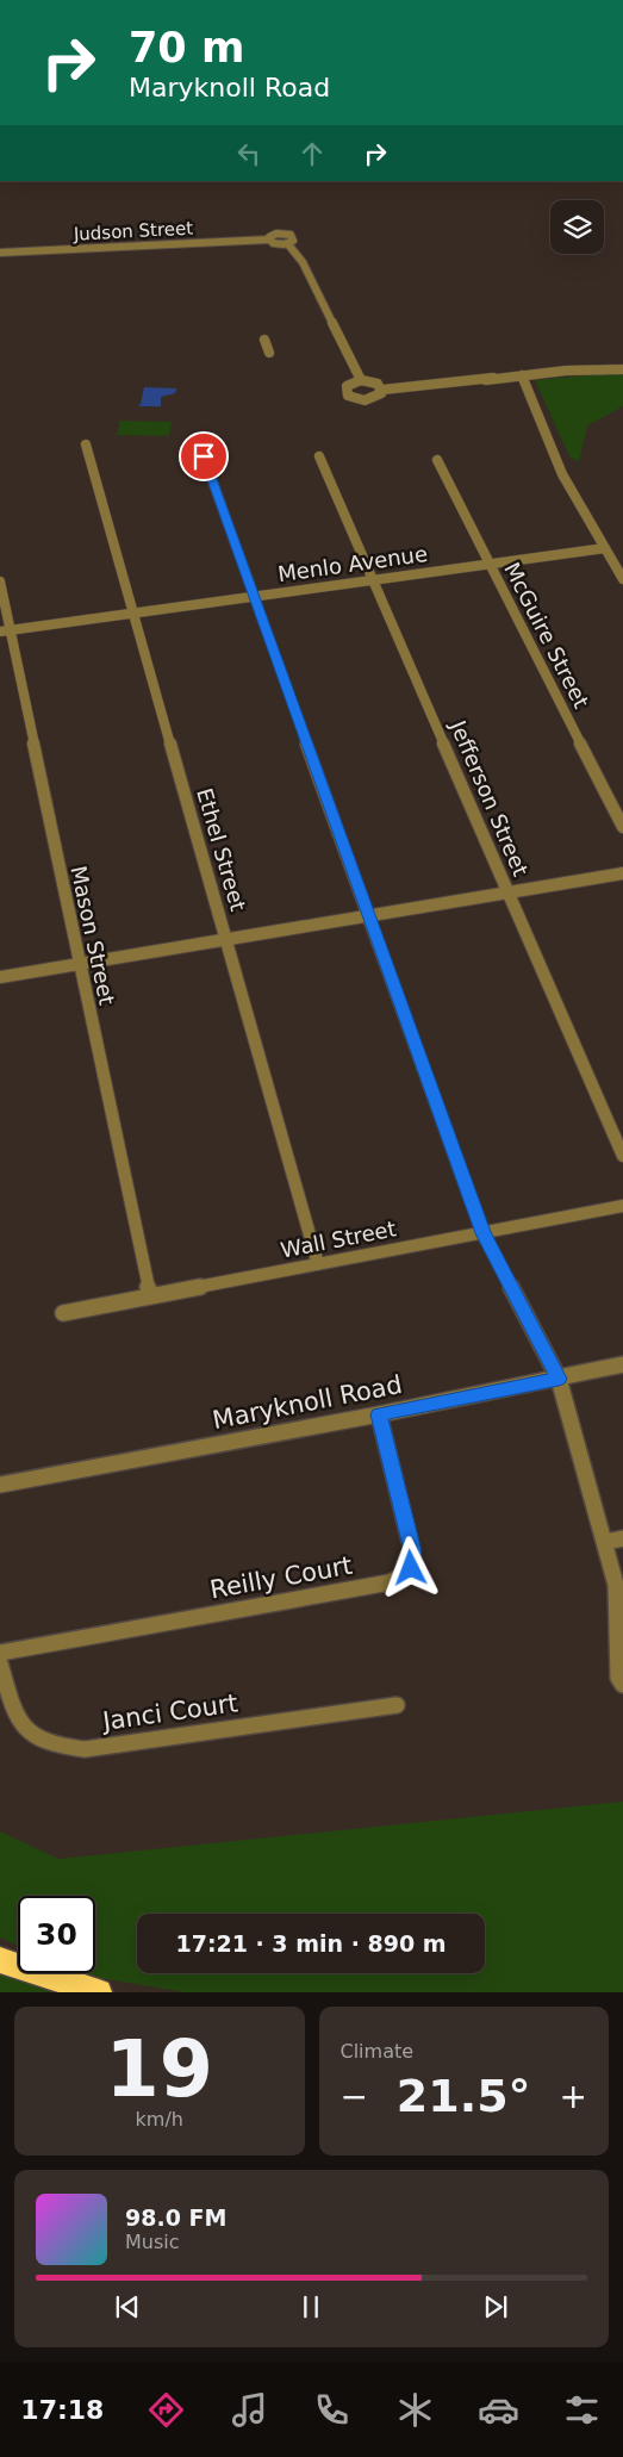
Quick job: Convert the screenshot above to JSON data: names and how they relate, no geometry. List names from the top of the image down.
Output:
{
  "streets": {
    "street": [
      "Judson Street",
      "Menlo Avenue",
      "McGuire Street",
      "Jefferson Street",
      "Ethel Street",
      "Mason Street",
      "Wall Street",
      "Maryknoll Road",
      "Reilly Court",
      "Janci Court"
    ]
  },
  "crossings": [
    ["Menlo Avenue", "McGuire Street"],
    ["Menlo Avenue", "Jefferson Street"],
    ["Menlo Avenue", "Ethel Street"],
    ["Menlo Avenue", "Mason Street"],
    ["Ethel Street", "Wall Street"],
    ["Mason Street", "Wall Street"],
    ["Maryknoll Road", "Reilly Court"]
  ],
  "page": {
    "turn": ["70 m", "Maryknoll Road"],
    "limit": "30",
    "trip": "17:21 · 3 min · 890 m",
    "tile": [
      ["19", "km/h"],
      "Climate"
    ],
    "heat": ["−", "21.5°", "+"],
    "song": ["98.0 FM", "Music"],
    "tabs": "17:18"
  }
}
